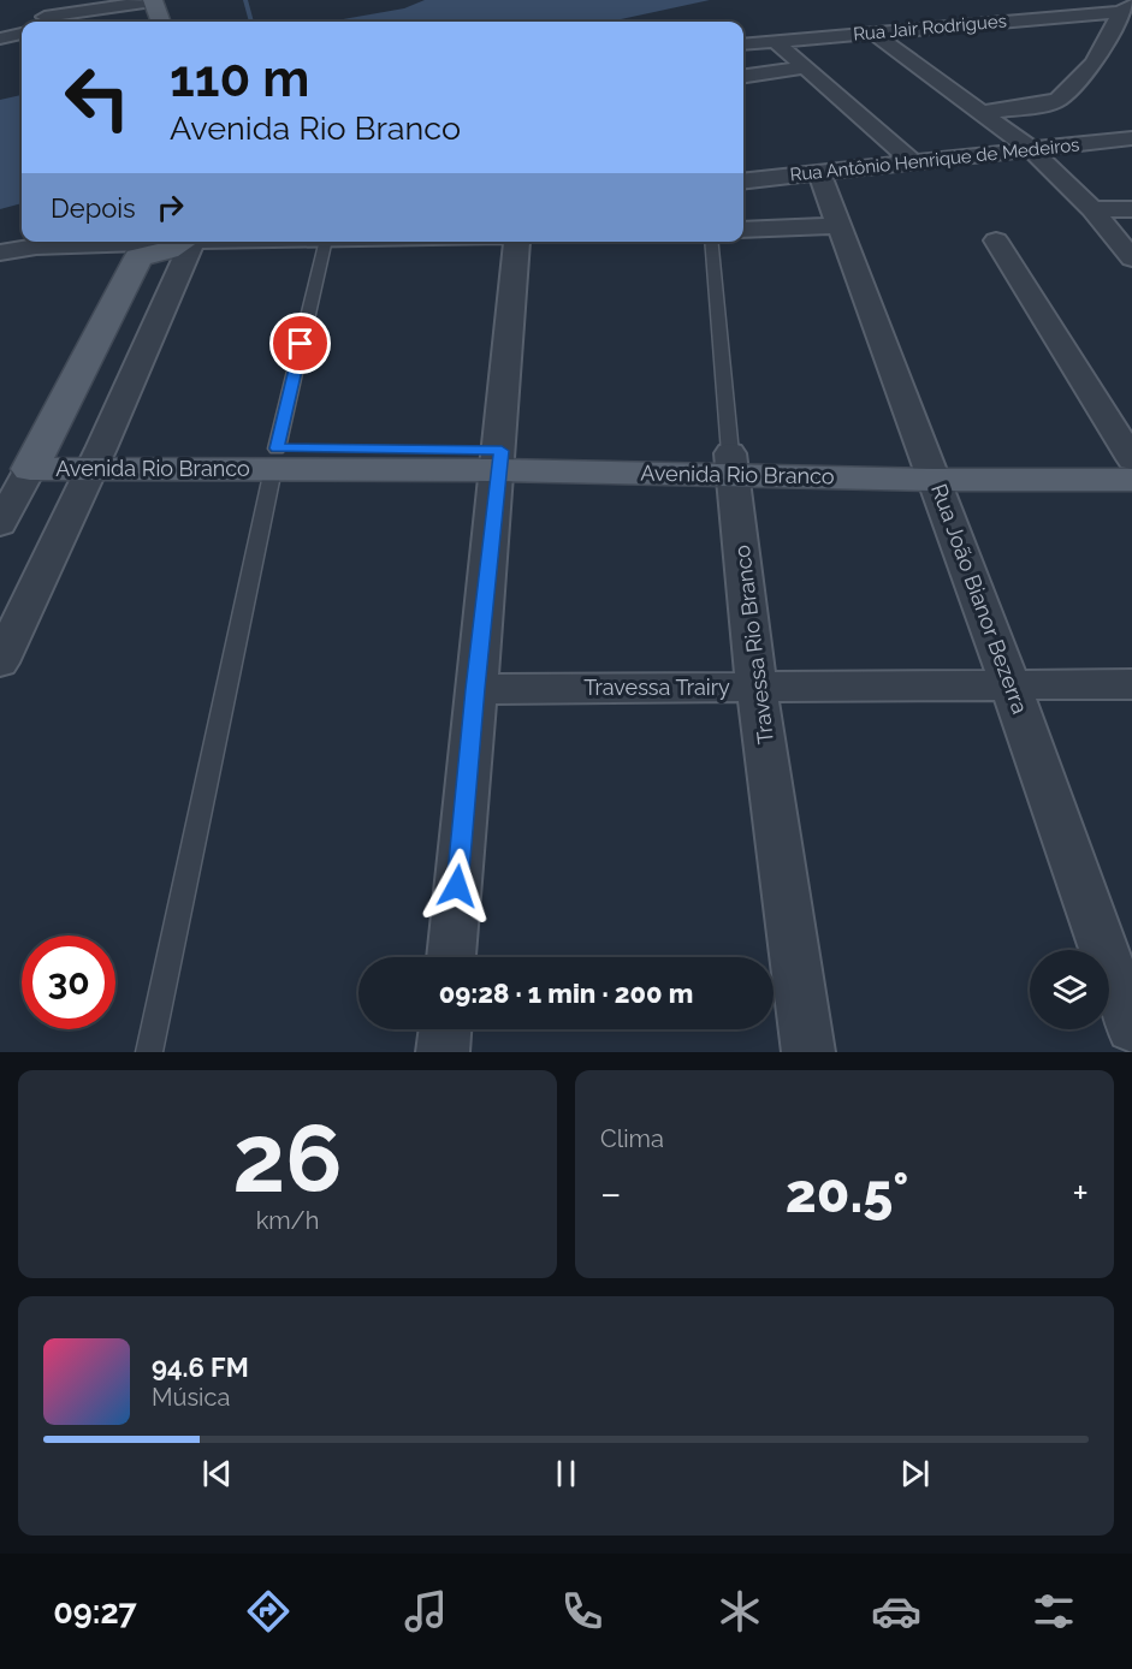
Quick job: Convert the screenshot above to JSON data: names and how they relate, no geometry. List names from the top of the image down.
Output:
{
  "streets": {
    "main road": ["Avenida Rio Branco"],
    "street": [
      "Rua Jair Rodrigues",
      "Rua Antônio Henrique de Medeiros",
      "Rua João Bianor Bezerra",
      "Travessa Rio Branco",
      "Travessa Trairy"
    ]
  },
  "crossings": [
    ["Rua Antônio Henrique de Medeiros", "Rua João Bianor Bezerra"],
    ["Avenida Rio Branco", "Rua João Bianor Bezerra"],
    ["Avenida Rio Branco", "Travessa Rio Branco"],
    ["Rua João Bianor Bezerra", "Travessa Trairy"],
    ["Travessa Rio Branco", "Travessa Trairy"]
  ],
  "page": {
    "turn": ["110 m", "Avenida Rio Branco"],
    "then": "Depois",
    "limit": "30",
    "trip": "09:28 · 1 min · 200 m",
    "tile": [
      ["26", "km/h"],
      "Clima"
    ],
    "heat": ["−", "20.5°", "+"],
    "song": ["94.6 FM", "Música"],
    "tabs": "09:27"
  }
}
